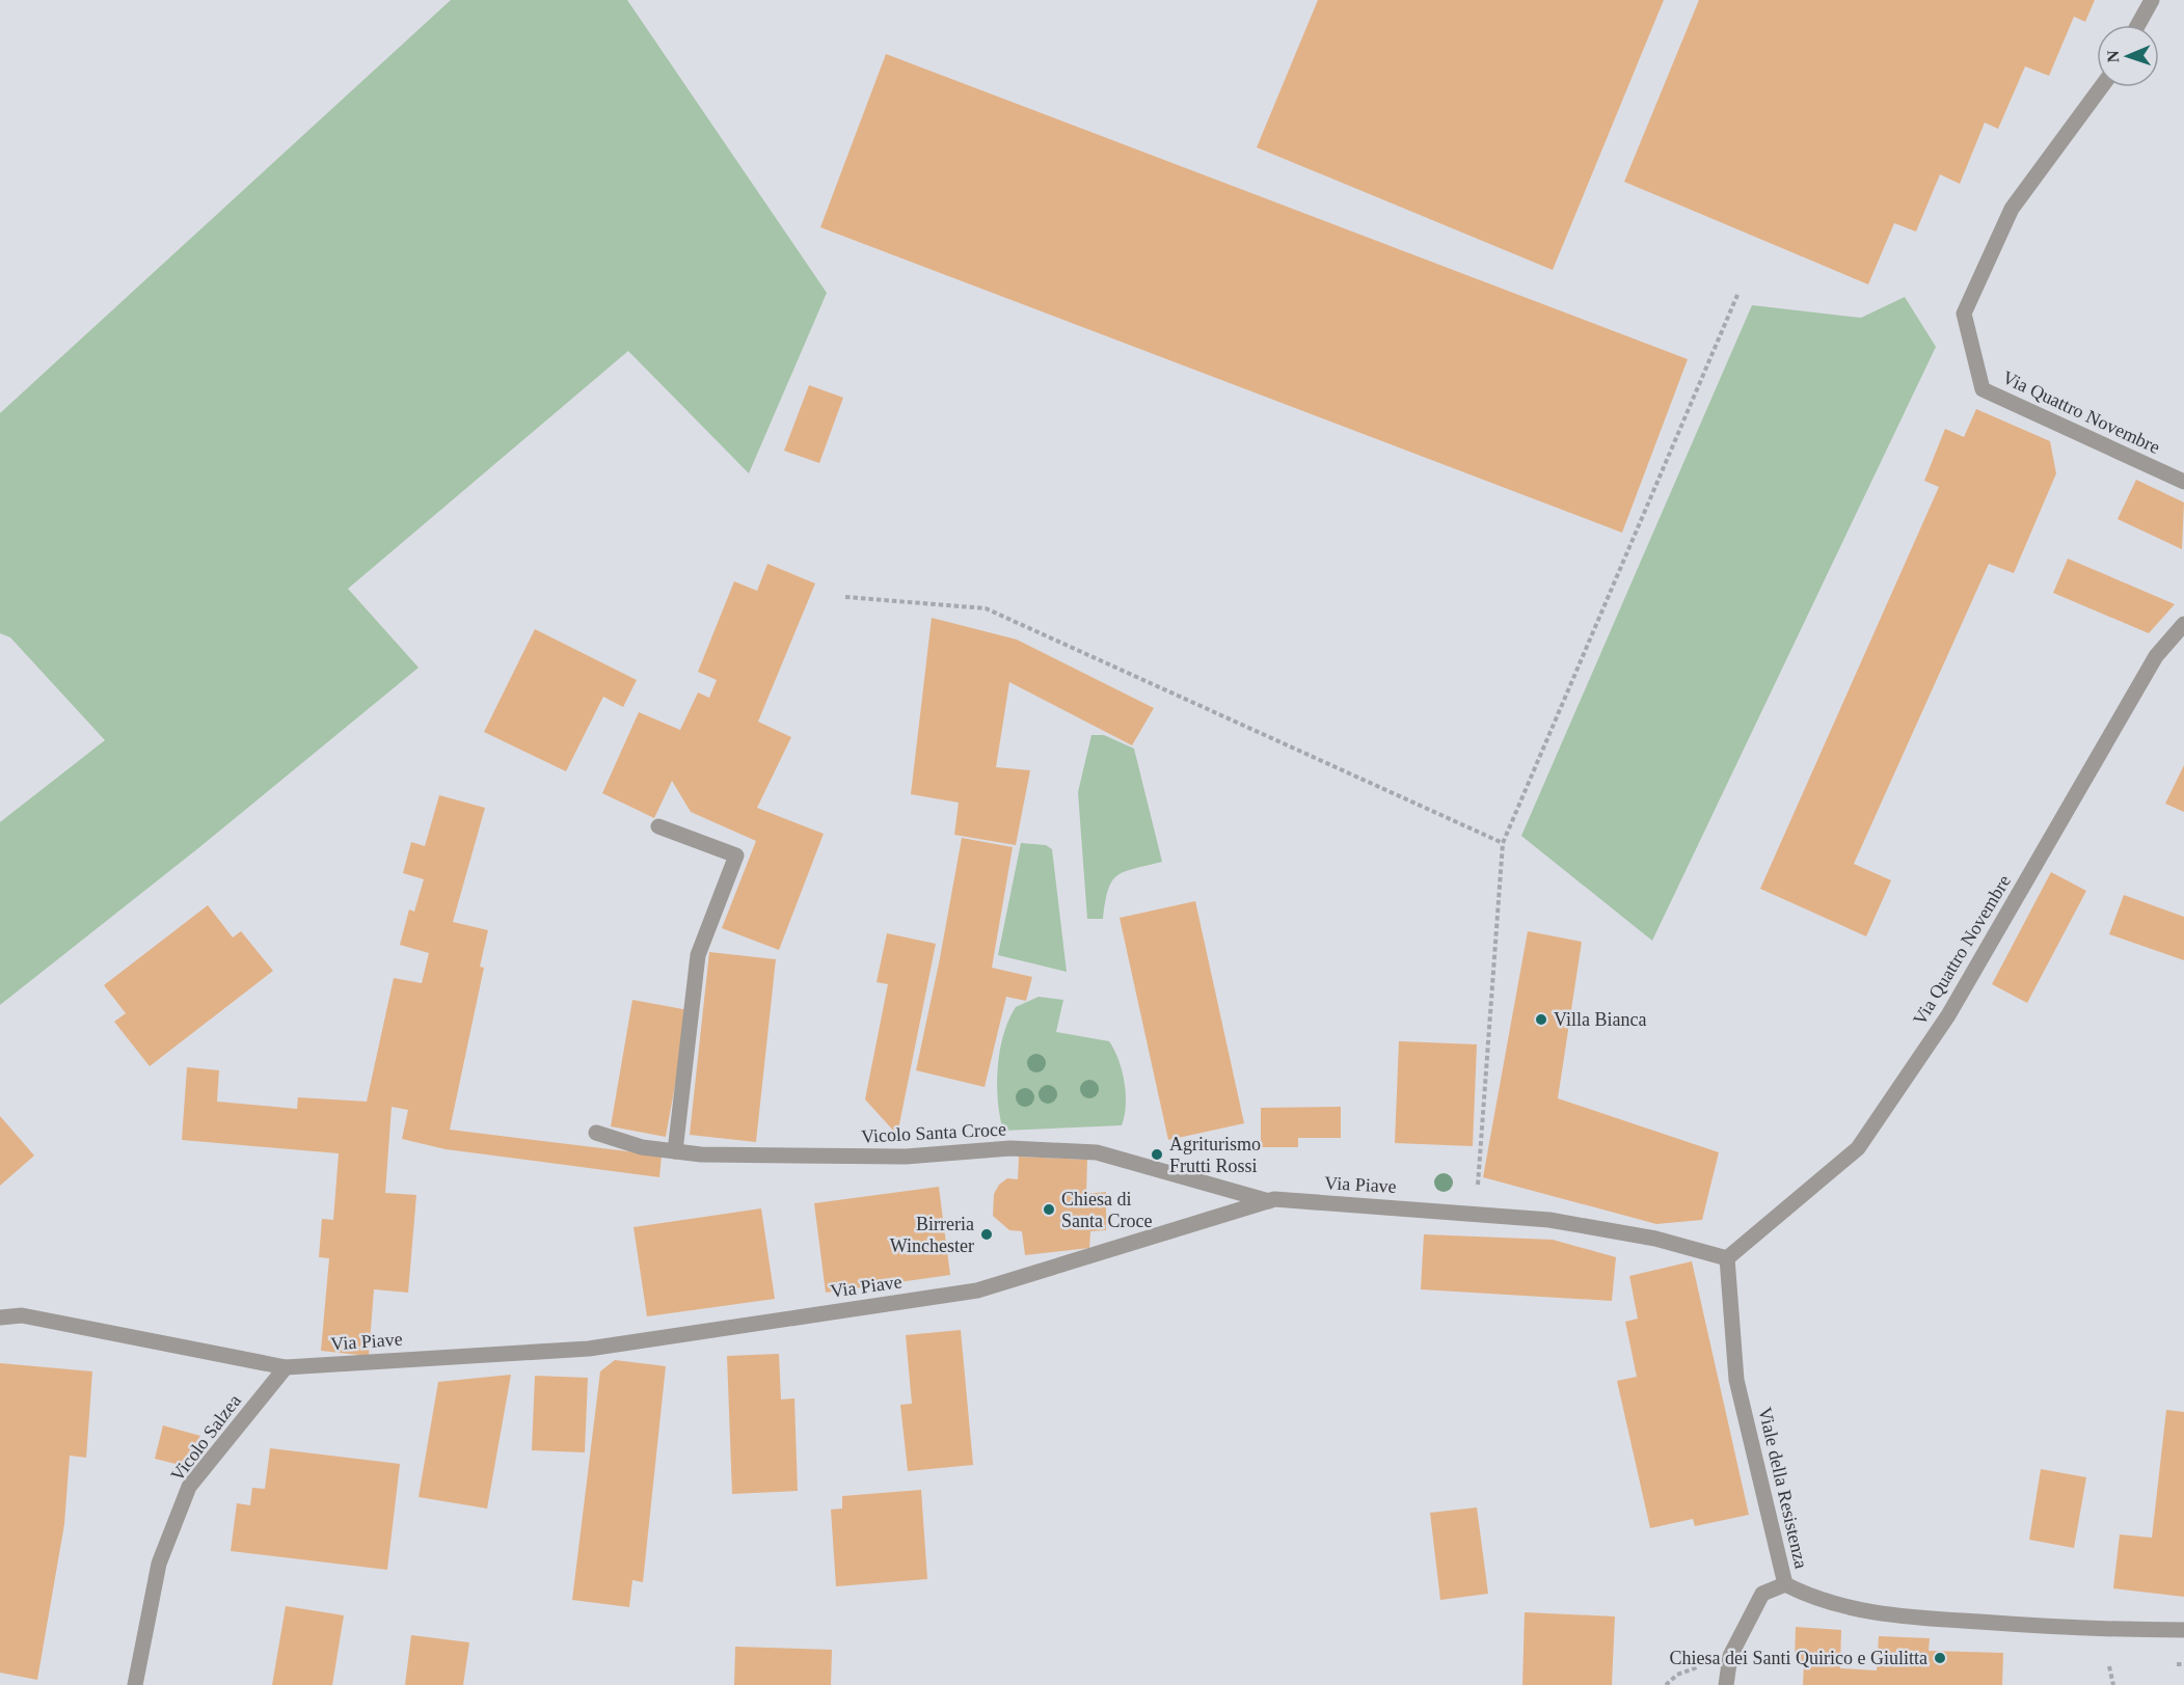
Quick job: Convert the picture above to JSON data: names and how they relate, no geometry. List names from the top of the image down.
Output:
{
  "streets": {
    "street": [
      "Via Quattro Novembre",
      "Vicolo Santa Croce",
      "Via Piave",
      "Vicolo Salzea",
      "Viale della Resistenza"
    ]
  },
  "crossings": [
    ["Via Quattro Novembre", "Via Piave"],
    ["Via Quattro Novembre", "Viale della Resistenza"],
    ["Vicolo Santa Croce", "Via Piave"],
    ["Via Piave", "Vicolo Salzea"],
    ["Via Piave", "Viale della Resistenza"]
  ],
  "places": [
    "Villa Bianca",
    "Agriturismo Frutti Rossi",
    "Chiesa di Santa Croce",
    "Birreria Winchester",
    "Chiesa dei Santi Quirico e Giulitta"
  ],
  "north": "left"
}
